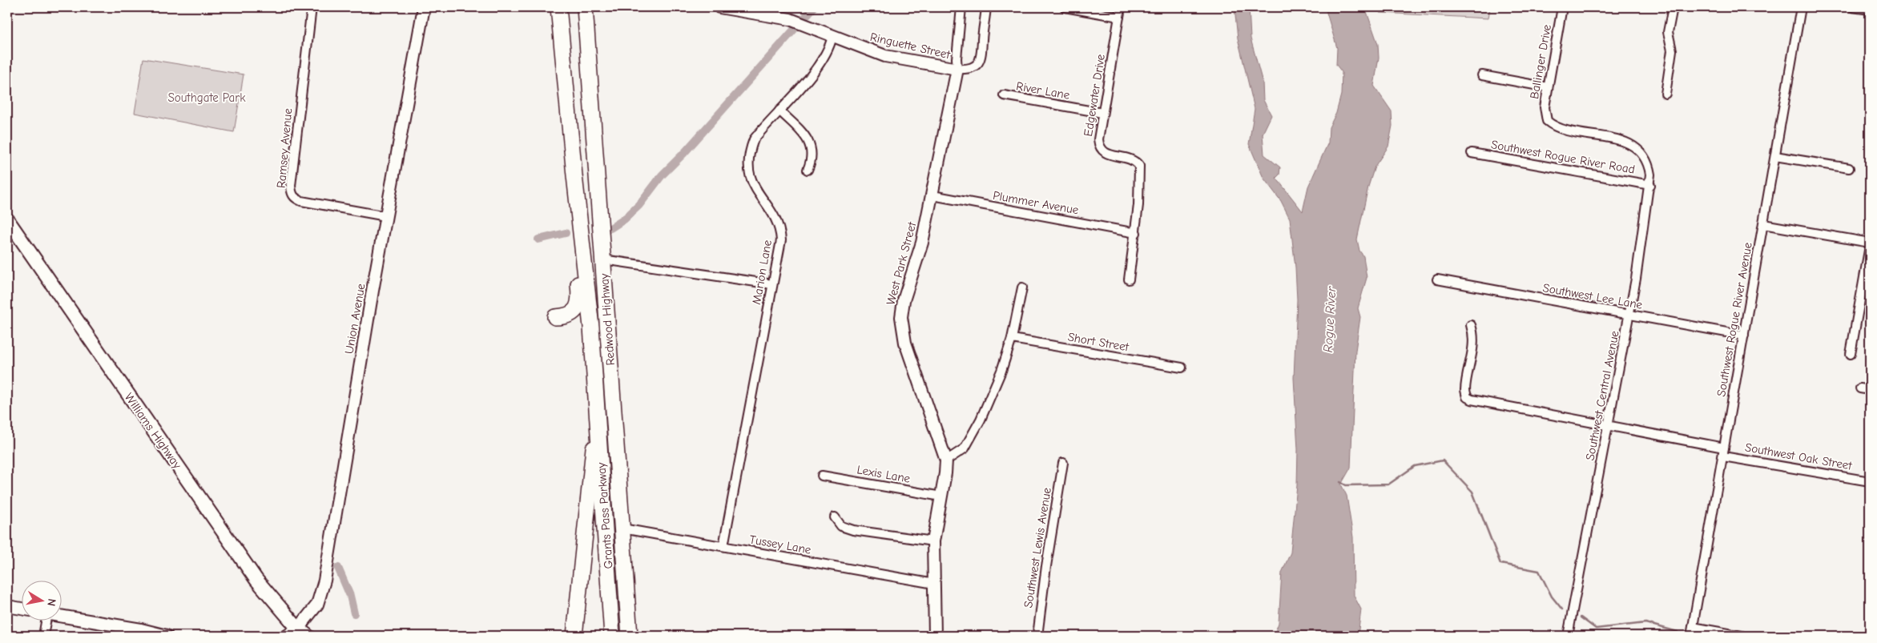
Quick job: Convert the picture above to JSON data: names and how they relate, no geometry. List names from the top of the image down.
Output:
{
  "streets": {
    "highway": ["Redwood Highway", "Grants Pass Parkway"],
    "main road": ["Williams Highway"],
    "street": [
      "Ringuette Street",
      "Ballinger Drive",
      "River Lane",
      "Edgewater Drive",
      "Ramsey Avenue",
      "Southwest Rogue River Road",
      "Plummer Avenue",
      "West Park Street",
      "Marion Lane",
      "Southwest Lee Lane",
      "Union Avenue",
      "Southwest Rogue River Avenue",
      "Short Street",
      "Southwest Central Avenue",
      "Southwest Oak Street",
      "Lexis Lane",
      "Tussey Lane",
      "Southwest Lewis Avenue"
    ]
  },
  "crossings": [
    ["Ringuette Street", "West Park Street"],
    ["Ringuette Street", "Marion Lane"],
    ["Ballinger Drive", "Southwest Central Avenue"],
    ["River Lane", "Edgewater Drive"],
    ["Edgewater Drive", "Plummer Avenue"],
    ["Ramsey Avenue", "Union Avenue"],
    ["Southwest Rogue River Road", "Southwest Central Avenue"],
    ["Plummer Avenue", "West Park Street"],
    ["West Park Street", "Lexis Lane"],
    ["West Park Street", "Tussey Lane"],
    ["Marion Lane", "Tussey Lane"],
    ["Southwest Lee Lane", "Southwest Rogue River Avenue"],
    ["Southwest Lee Lane", "Southwest Central Avenue"],
    ["Union Avenue", "Williams Highway"],
    ["Redwood Highway", "Grants Pass Parkway"],
    ["Redwood Highway", "Tussey Lane"],
    ["Southwest Rogue River Avenue", "Southwest Oak Street"],
    ["Southwest Central Avenue", "Southwest Oak Street"]
  ],
  "water": ["Rogue River"],
  "parks": ["Southgate Park"],
  "north": "right"
}
